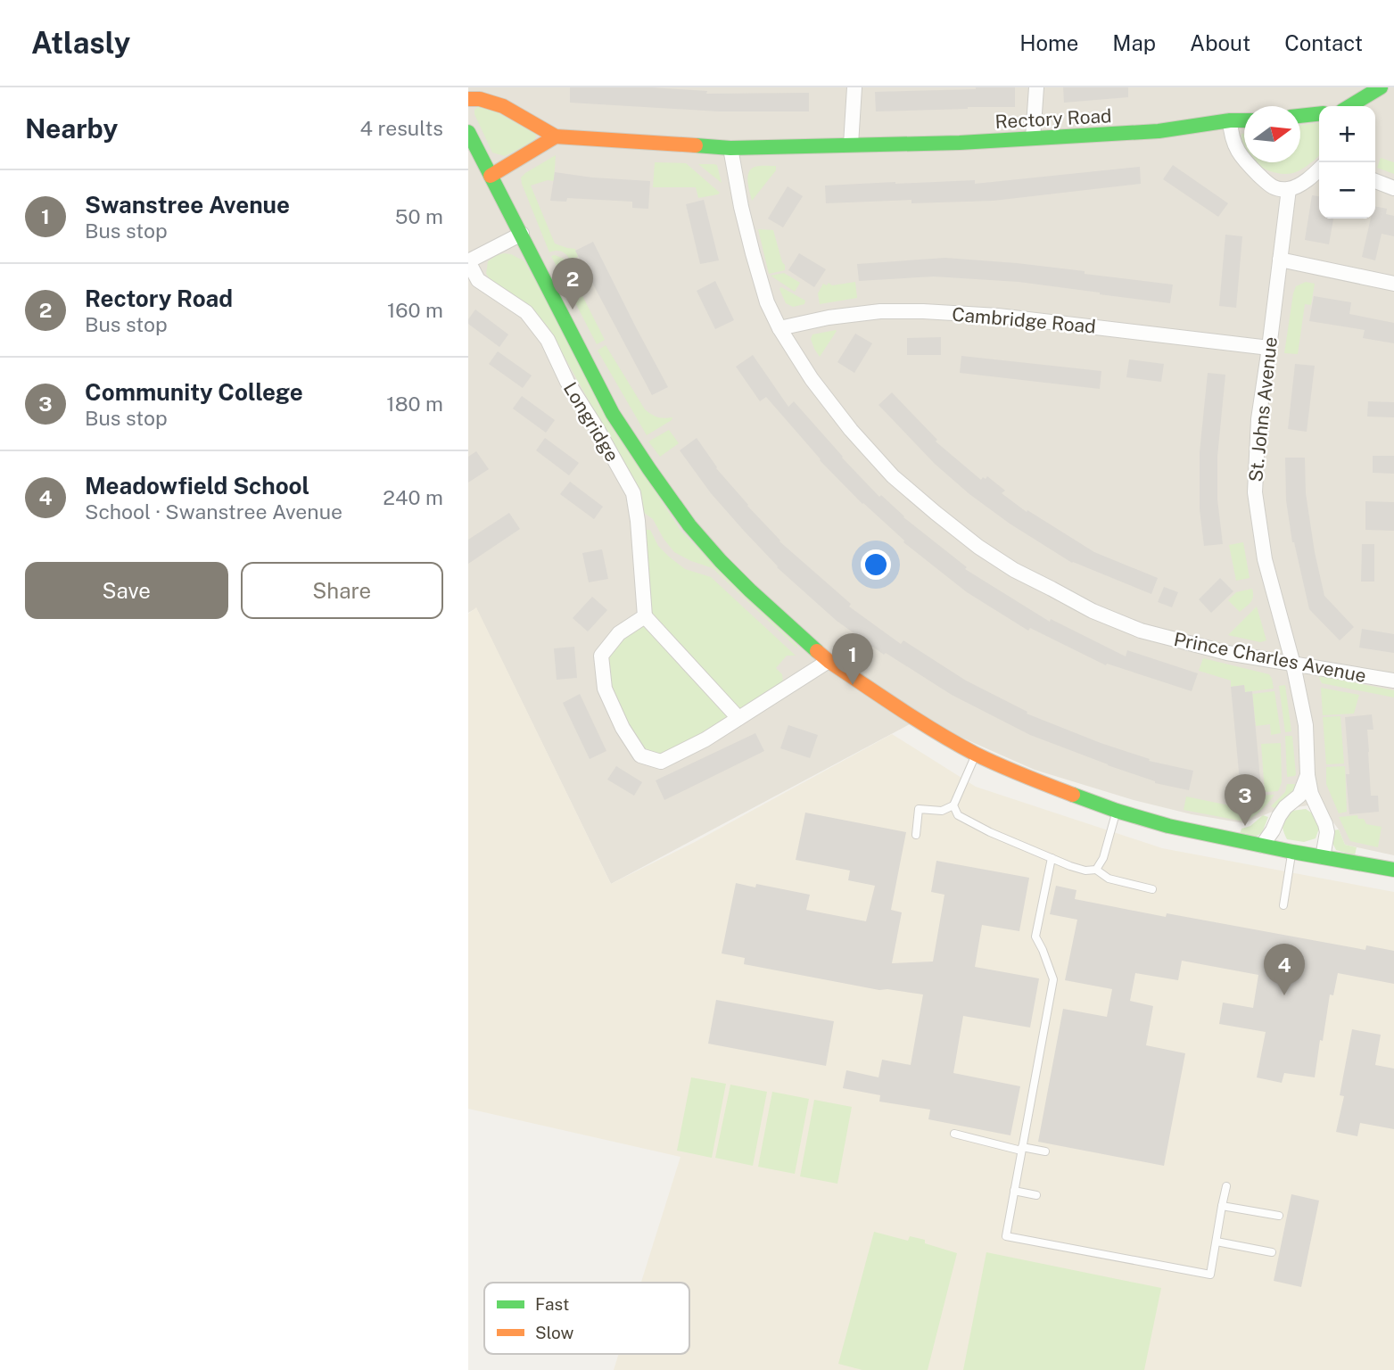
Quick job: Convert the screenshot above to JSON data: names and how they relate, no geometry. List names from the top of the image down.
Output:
{
  "streets": {
    "street": [
      "Rectory Road",
      "Cambridge Road",
      "St. Johns Avenue",
      "Longridge",
      "Prince Charles Avenue"
    ]
  },
  "crossings": [
    ["Rectory Road", "Prince Charles Avenue"],
    ["Cambridge Road", "St. Johns Avenue"],
    ["Cambridge Road", "Prince Charles Avenue"],
    ["St. Johns Avenue", "Prince Charles Avenue"]
  ],
  "legend": ["Fast", "Slow"],
  "north": "right",
  "page": {
    "header": "Atlasly",
    "nav": [
      "Home",
      "Map",
      "About",
      "Contact"
    ],
    "heading": ["Nearby", "4 results"],
    "map_buttons": ["+", "−"],
    "list": [
      {
        "mark": "1",
        "name": "Swanstree Avenue",
        "note": "Bus stop",
        "value": "50 m"
      },
      {
        "mark": "2",
        "name": "Rectory Road",
        "note": "Bus stop",
        "value": "160 m"
      },
      {
        "mark": "3",
        "name": "Community College",
        "note": "Bus stop",
        "value": "180 m"
      },
      {
        "mark": "4",
        "name": "Meadowfield School",
        "note": "School · Swanstree Avenue",
        "value": "240 m"
      }
    ],
    "pins": [
      "2",
      "1",
      "3",
      "4"
    ],
    "buttons": ["Save", "Share"]
  }
}
